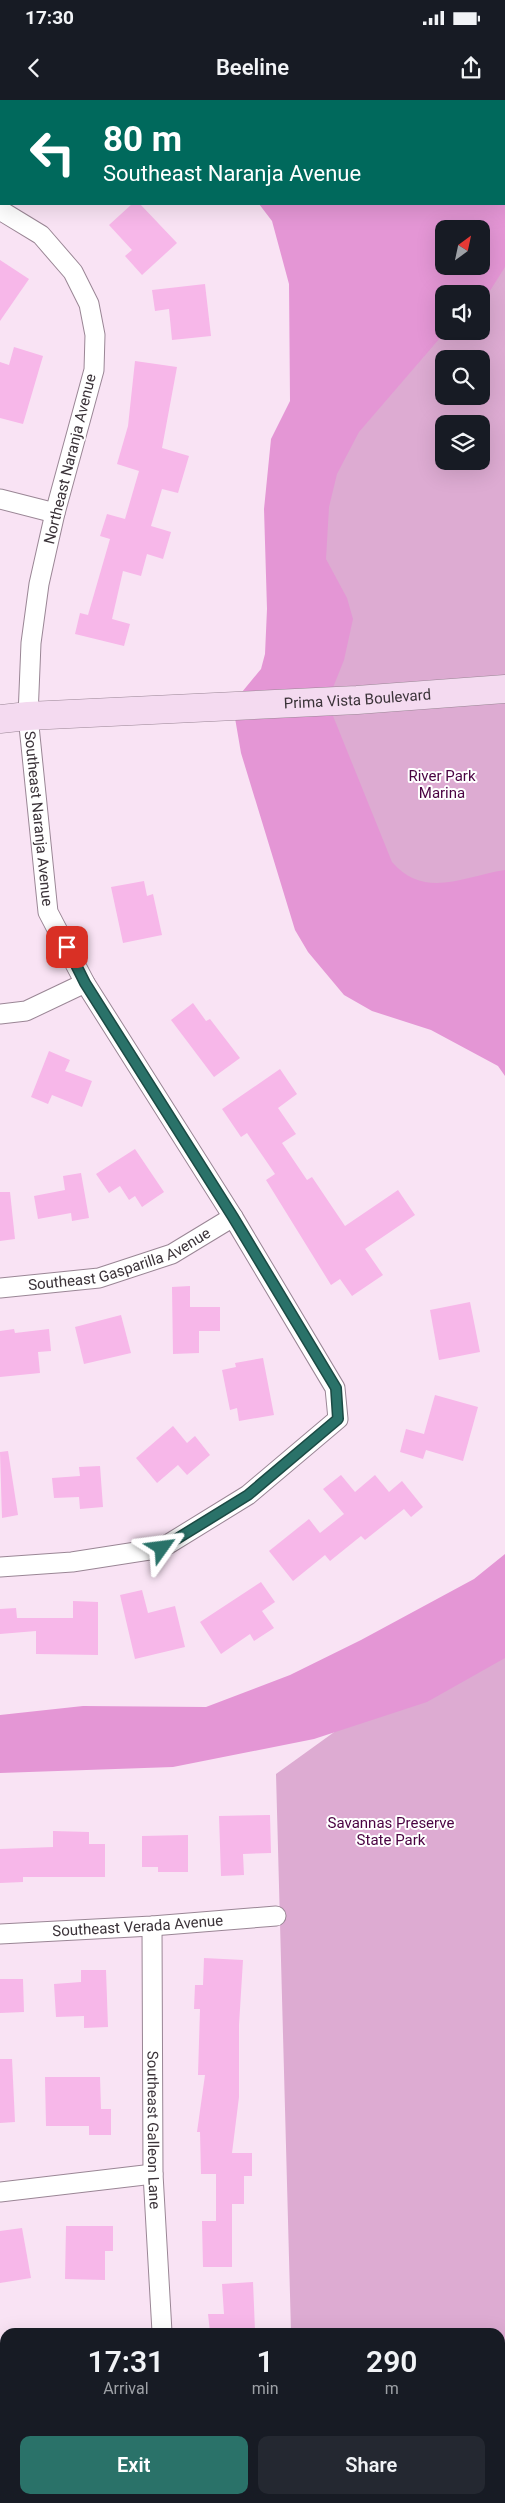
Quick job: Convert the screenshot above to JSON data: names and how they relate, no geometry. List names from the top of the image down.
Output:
{
  "streets": {
    "main road": ["Prima Vista Boulevard"],
    "street": [
      "Northeast Naranja Avenue",
      "Southeast Naranja Avenue",
      "Southeast Gasparilla Avenue",
      "Southeast Verada Avenue",
      "Southeast Galleon Lane"
    ]
  },
  "crossings": [
    ["Northeast Naranja Avenue", "Prima Vista Boulevard"],
    ["Northeast Naranja Avenue", "Southeast Naranja Avenue"],
    ["Prima Vista Boulevard", "Southeast Naranja Avenue"],
    ["Southeast Naranja Avenue", "Southeast Gasparilla Avenue"],
    ["Southeast Verada Avenue", "Southeast Galleon Lane"]
  ],
  "parks": ["River Park Marina", "Savannas Preserve State Park"],
  "north": "top right",
  "page": {
    "status": "17:30",
    "header": "Beeline",
    "turn": ["80 m", "Southeast Naranja Avenue"],
    "eta": [
      "17:31",
      "Arrival",
      "1",
      "min",
      "290",
      "m"
    ],
    "buttons": ["Exit", "Share"]
  }
}
